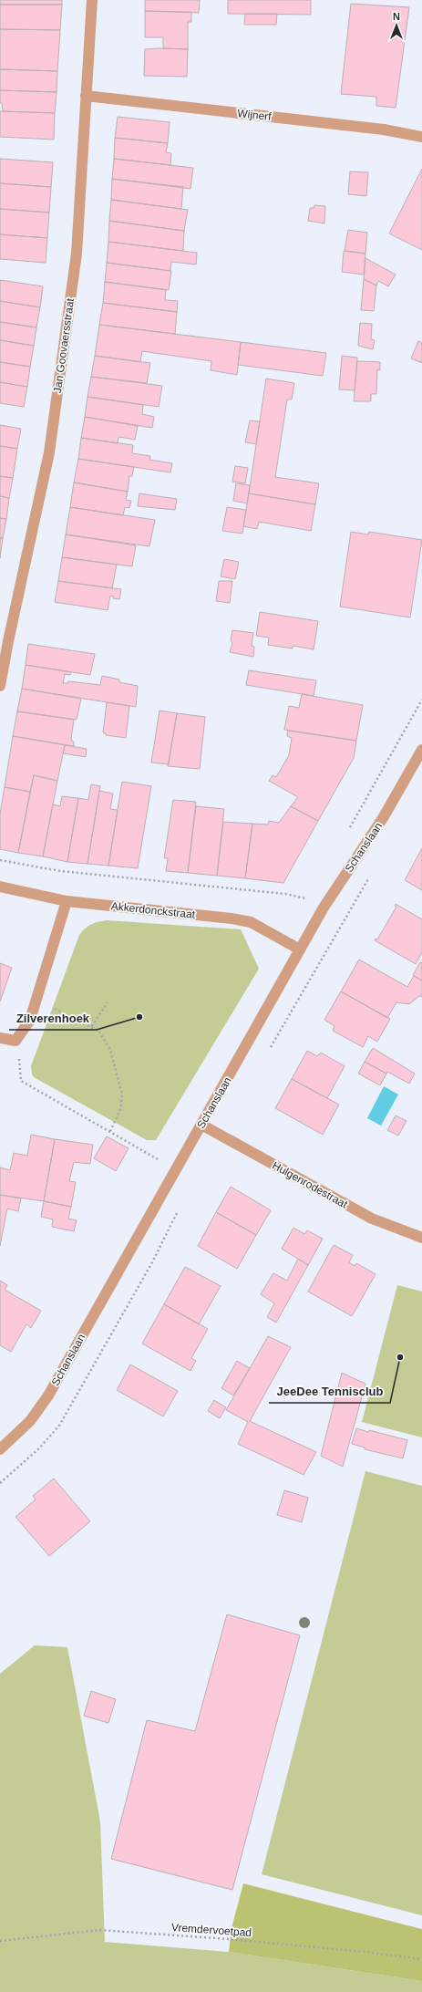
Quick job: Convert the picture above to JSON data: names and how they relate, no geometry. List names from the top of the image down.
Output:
{
  "streets": {
    "street": [
      "Wijnerf",
      "Jan Goovaersstraat",
      "Schanslaan",
      "Akkerdonckstraat",
      "Hulgenrodestraat"
    ],
    "path": ["Vremdervoetpad"]
  },
  "crossings": [
    ["Wijnerf", "Jan Goovaersstraat"],
    ["Schanslaan", "Akkerdonckstraat"],
    ["Schanslaan", "Hulgenrodestraat"]
  ],
  "places": ["Zilverenhoek", "JeeDee Tennisclub"],
  "north": "top"
}
